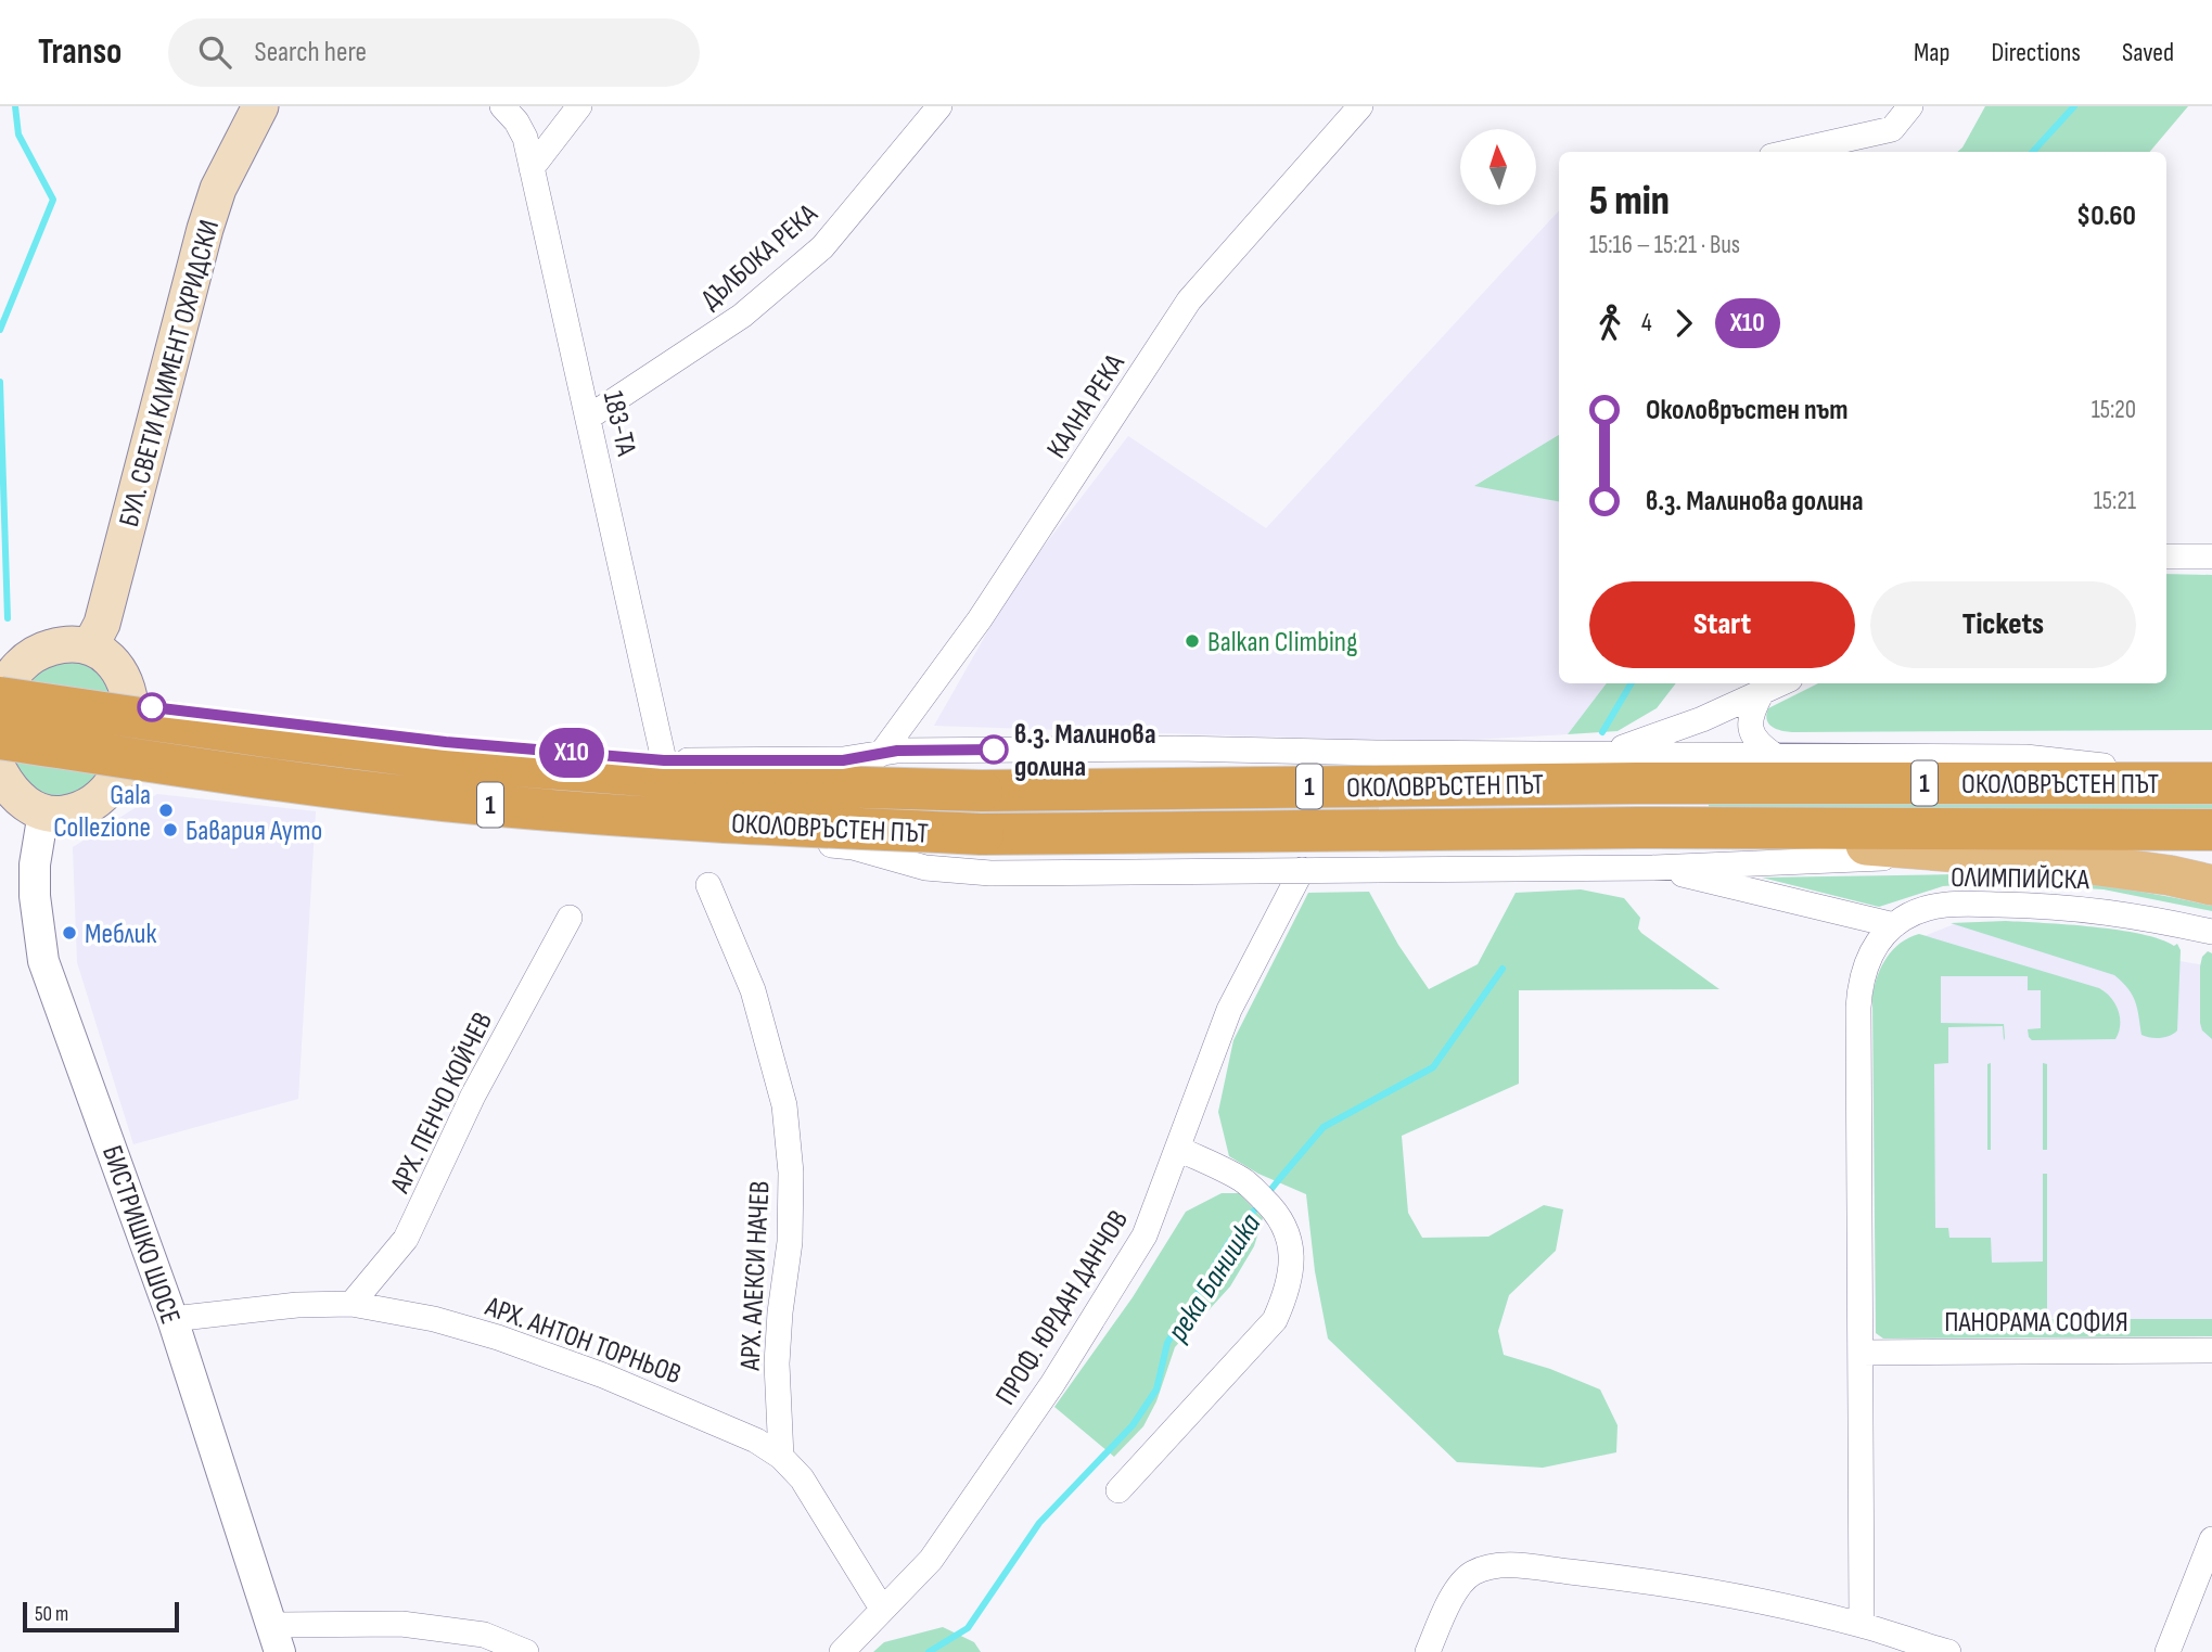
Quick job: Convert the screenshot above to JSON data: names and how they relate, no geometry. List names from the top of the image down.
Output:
{
  "streets": {
    "highway": ["1", "ОКОЛОВРЪСТЕН ПЪТ"],
    "main road": ["БУЛ. СВЕТИ КЛИМЕНТ ОХРИДСКИ"],
    "street": [
      "ДЪЛБОКА РЕКА",
      "КАЛНА РЕКА",
      "183-ТА",
      "ОЛИМПИЙСКА",
      "АРХ. ПЕНЧО КОЙЧЕВ",
      "БИСТРИШКО ШОСЕ",
      "АРХ. АЛЕКСИ НАЧЕВ",
      "ПРОФ. ЮРДАН ДАНЧОВ",
      "ПАНОРАМА СОФИЯ",
      "АРХ. АНТОН ТОРНЬОВ"
    ]
  },
  "crossings": [
    ["ДЪЛБОКА РЕКА", "183-ТА"],
    ["АРХ. ПЕНЧО КОЙЧЕВ", "АРХ. АНТОН ТОРНЬОВ"],
    ["БИСТРИШКО ШОСЕ", "АРХ. АНТОН ТОРНЬОВ"],
    ["АРХ. АЛЕКСИ НАЧЕВ", "АРХ. АНТОН ТОРНЬОВ"],
    ["ПРОФ. ЮРДАН ДАНЧОВ", "АРХ. АНТОН ТОРНЬОВ"]
  ],
  "water": ["река Банишка"],
  "places": [
    "Balkan Climbing",
    "в.з. Малинова долина",
    "Gala Collezione",
    "Бавария Ауто",
    "Меблик"
  ],
  "lines": ["bus line Х10"],
  "scale_bar": "50 m",
  "north": "top",
  "page": {
    "header": "Transo",
    "search": "Search here",
    "nav": ["Map", "Directions", "Saved"],
    "on_map": "Х10",
    "heading": ["5 min", "15:16 – 15:21 · Bus", "$0.60"],
    "legs": ["4", "Х10"],
    "list": [
      {
        "name": "Околовръстен път",
        "value": "15:20"
      },
      {
        "name": "в.з. Малинова долина",
        "value": "15:21"
      }
    ],
    "buttons": ["Start", "Tickets"],
    "scale": "50 m"
  }
}
